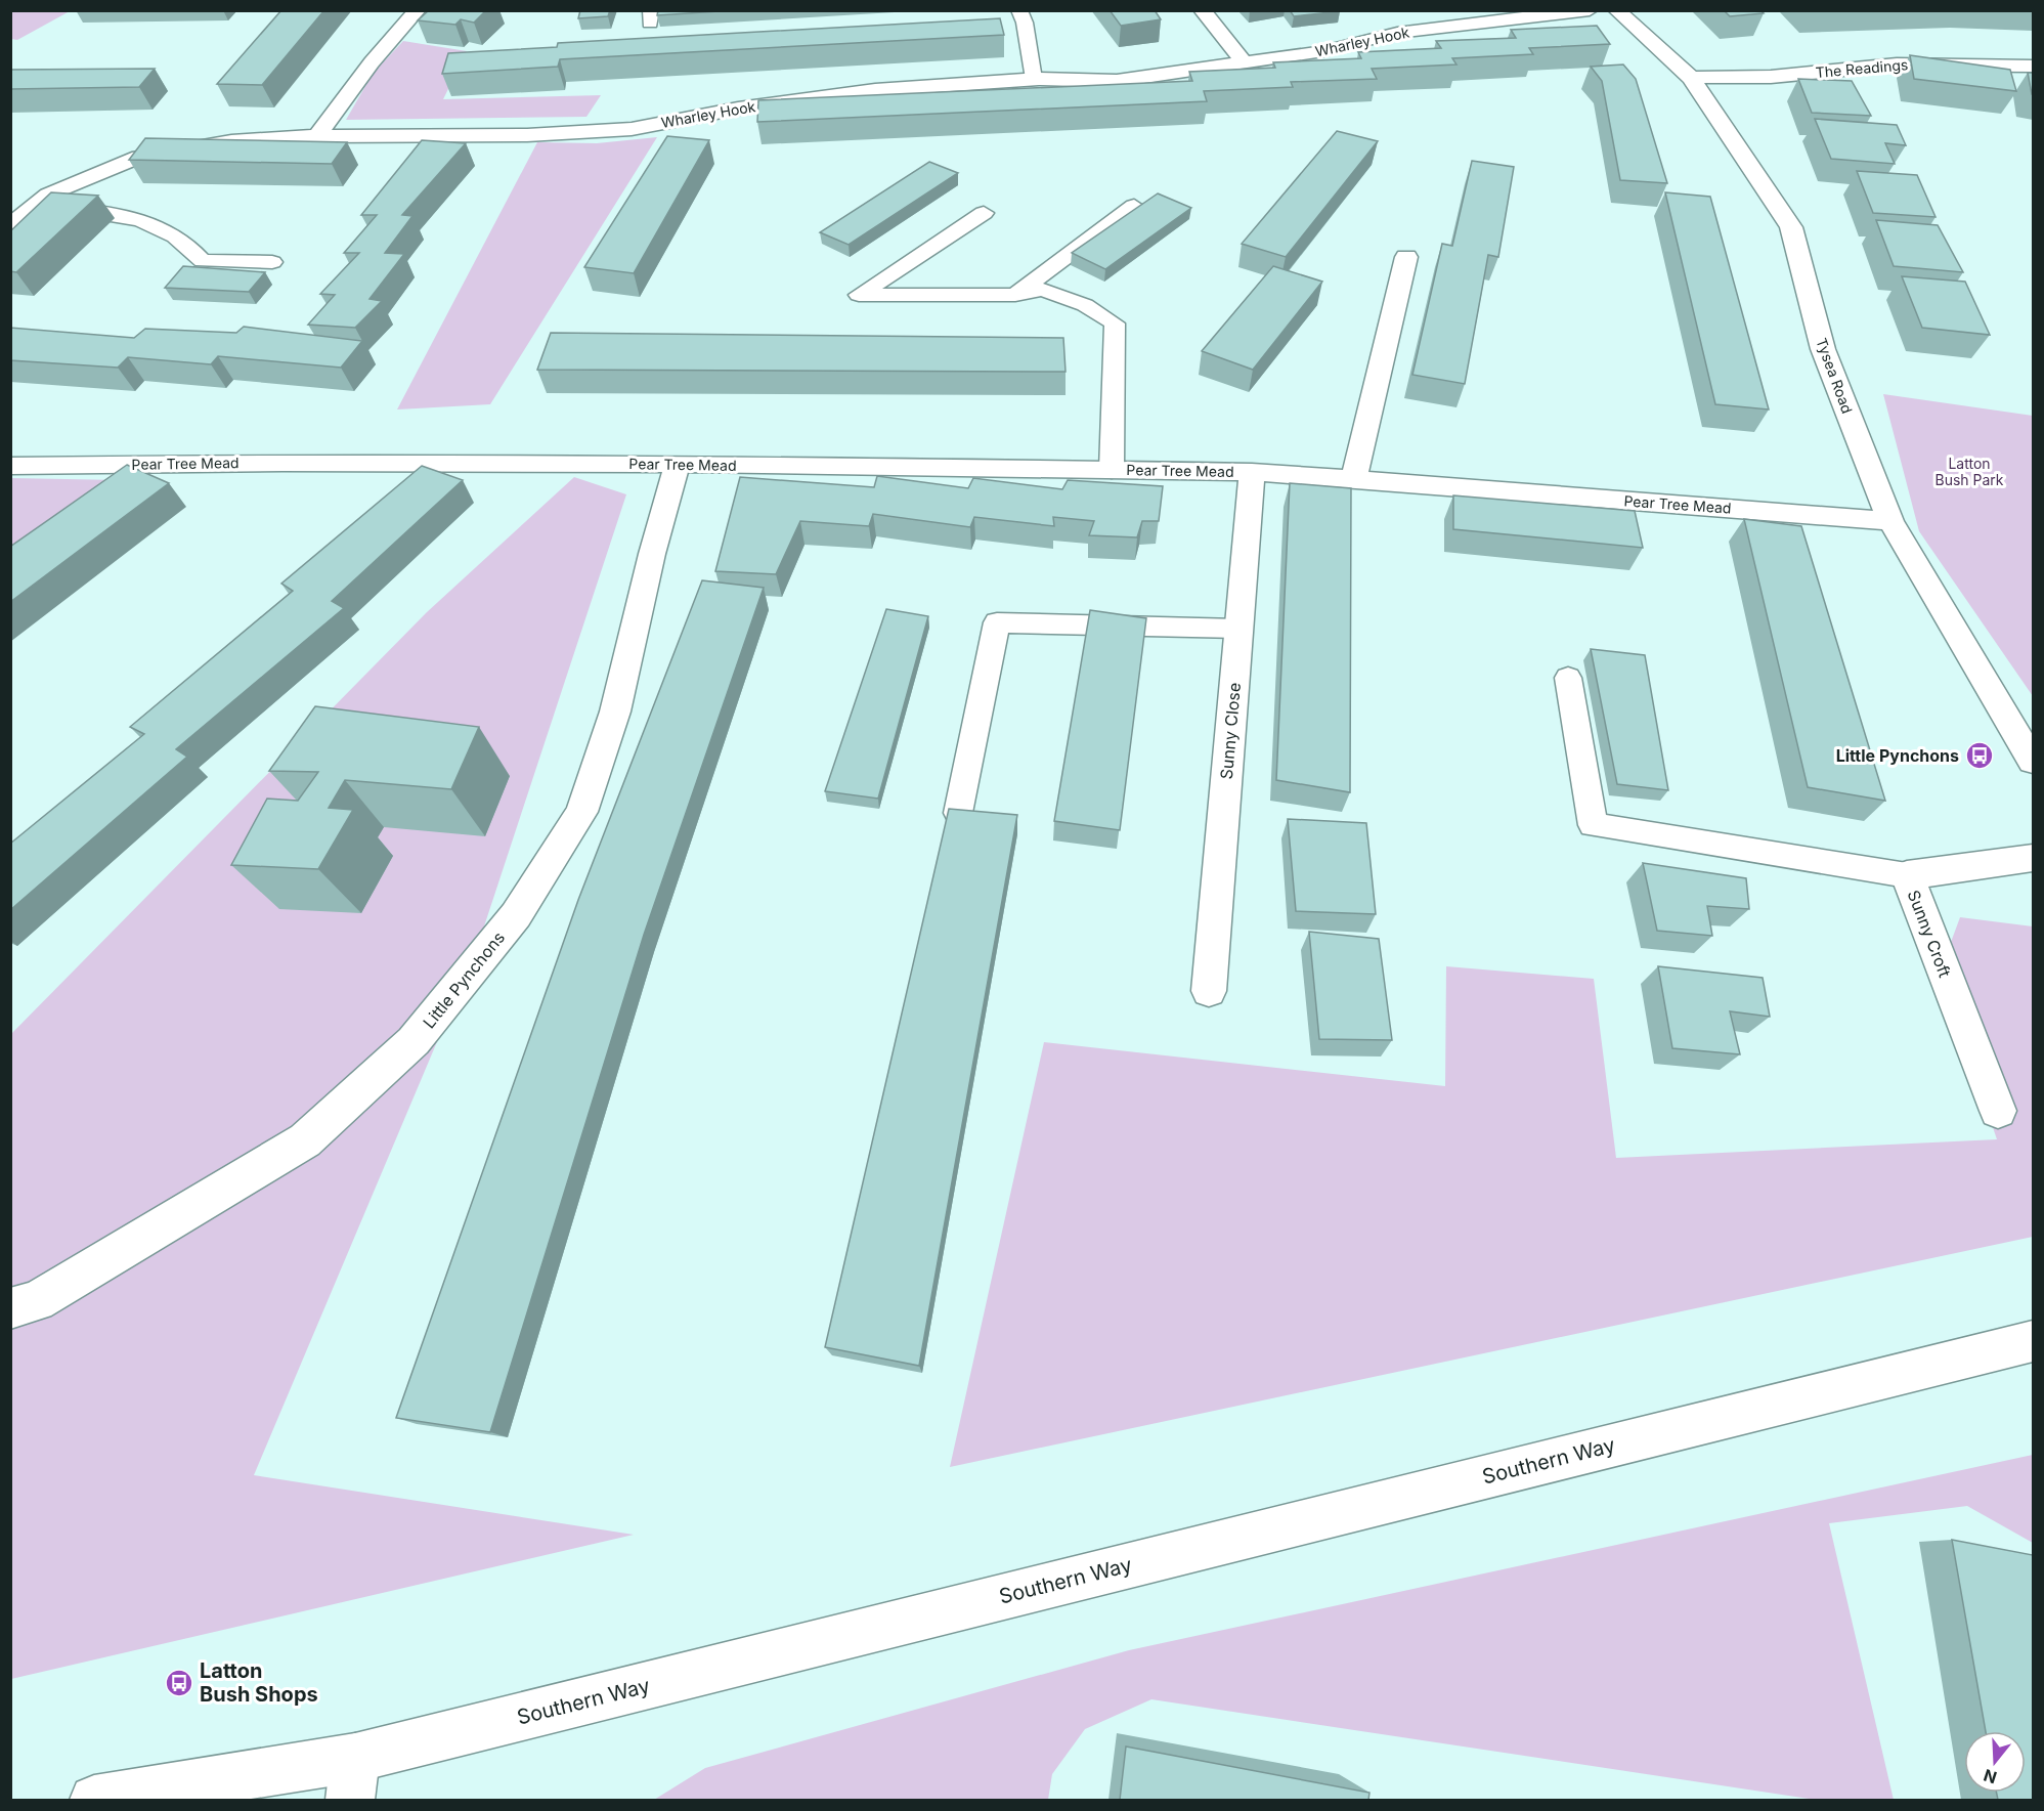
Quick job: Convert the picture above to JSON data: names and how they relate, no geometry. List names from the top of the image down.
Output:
{
  "streets": {
    "street": [
      "Wharley Hook",
      "The Readings",
      "Tysea Road",
      "Pear Tree Mead",
      "Sunny Close",
      "Sunny Croft",
      "Little Pynchons",
      "Southern Way"
    ]
  },
  "crossings": [
    ["The Readings", "Tysea Road"],
    ["Tysea Road", "Pear Tree Mead"],
    ["Pear Tree Mead", "Sunny Close"],
    ["Pear Tree Mead", "Little Pynchons"]
  ],
  "parks": ["Latton Bush Park"],
  "places": {
    "bus stop": ["Little Pynchons", "Latton Bush Shops"]
  },
  "north": "bottom"
}
